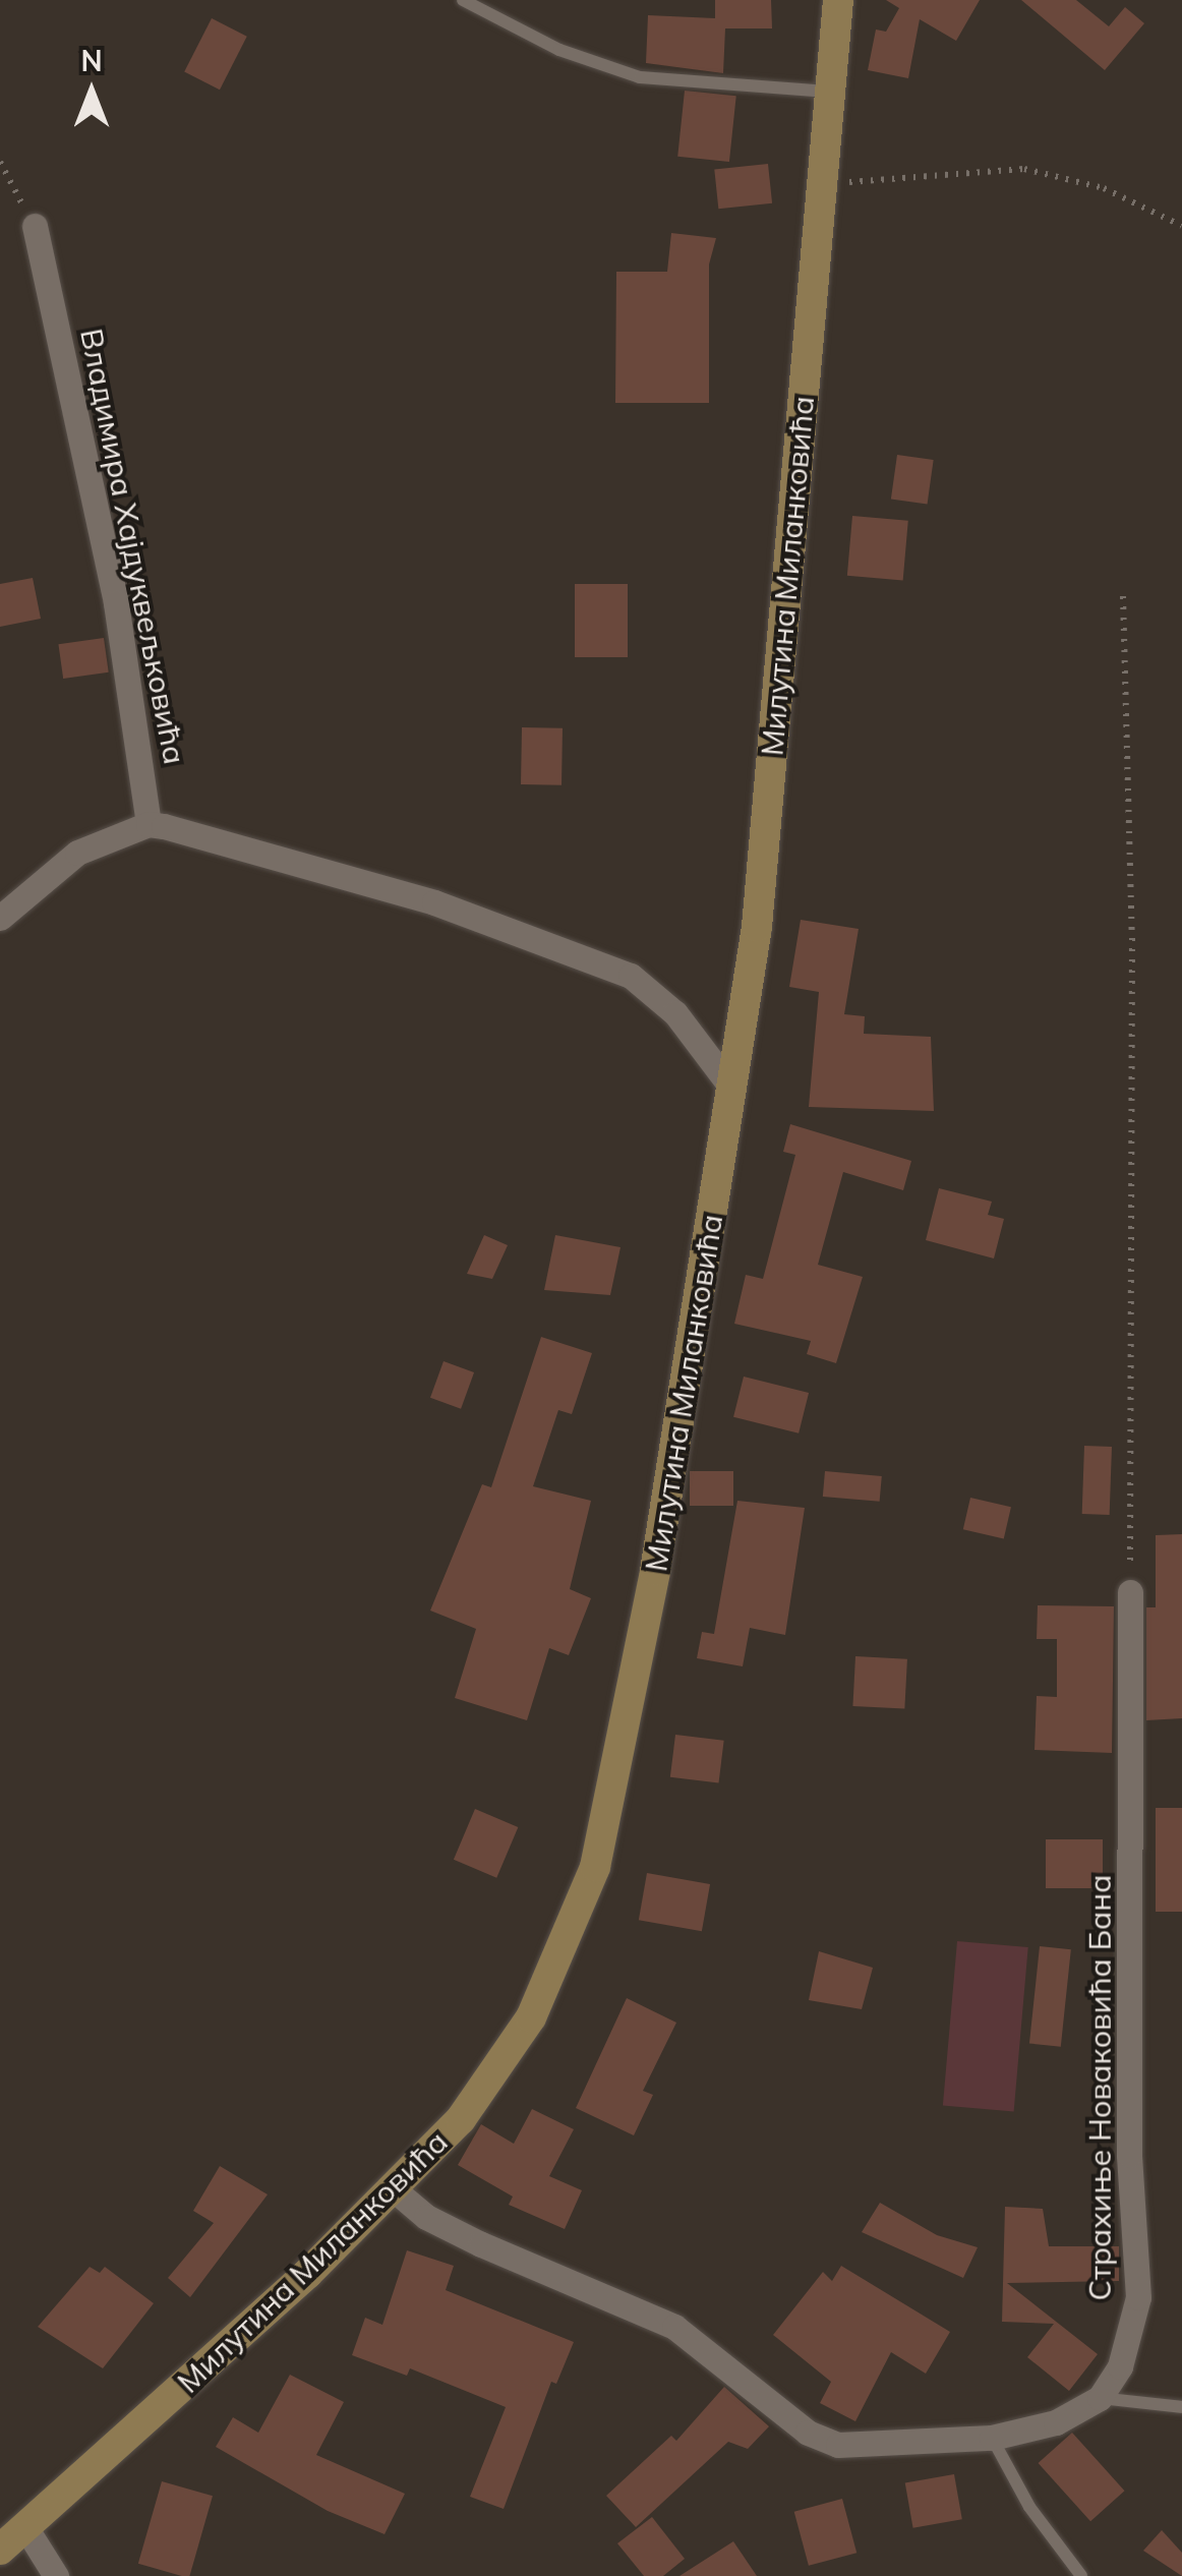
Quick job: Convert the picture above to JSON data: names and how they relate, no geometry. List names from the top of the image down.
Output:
{
  "streets": {
    "main road": ["Милутина Миланковића"],
    "street": ["Владимира Хајдуквељковића", "Страхиње Новаковића Бана"]
  },
  "north": "top"
}
